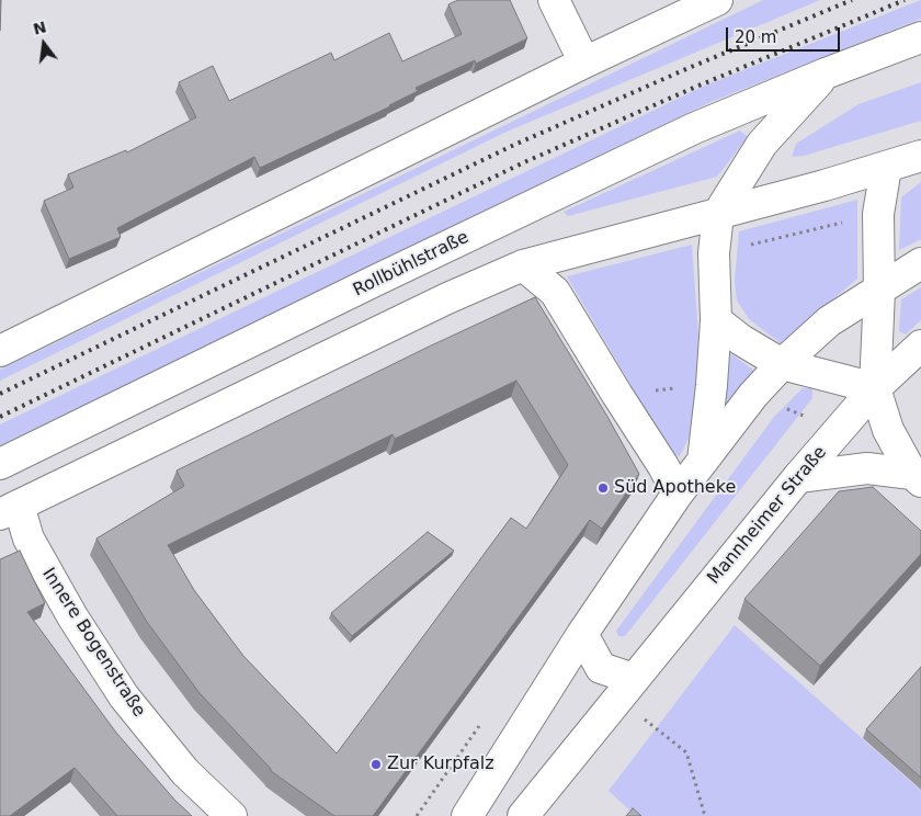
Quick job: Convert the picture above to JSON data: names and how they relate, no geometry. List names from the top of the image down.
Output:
{
  "streets": {
    "main road": ["Rollbühlstraße", "Mannheimer Straße", "Innere Bogenstraße"]
  },
  "places": ["Süd Apotheke", "Zur Kurpfalz"],
  "scale_bar": "20 m",
  "north": "top"
}
